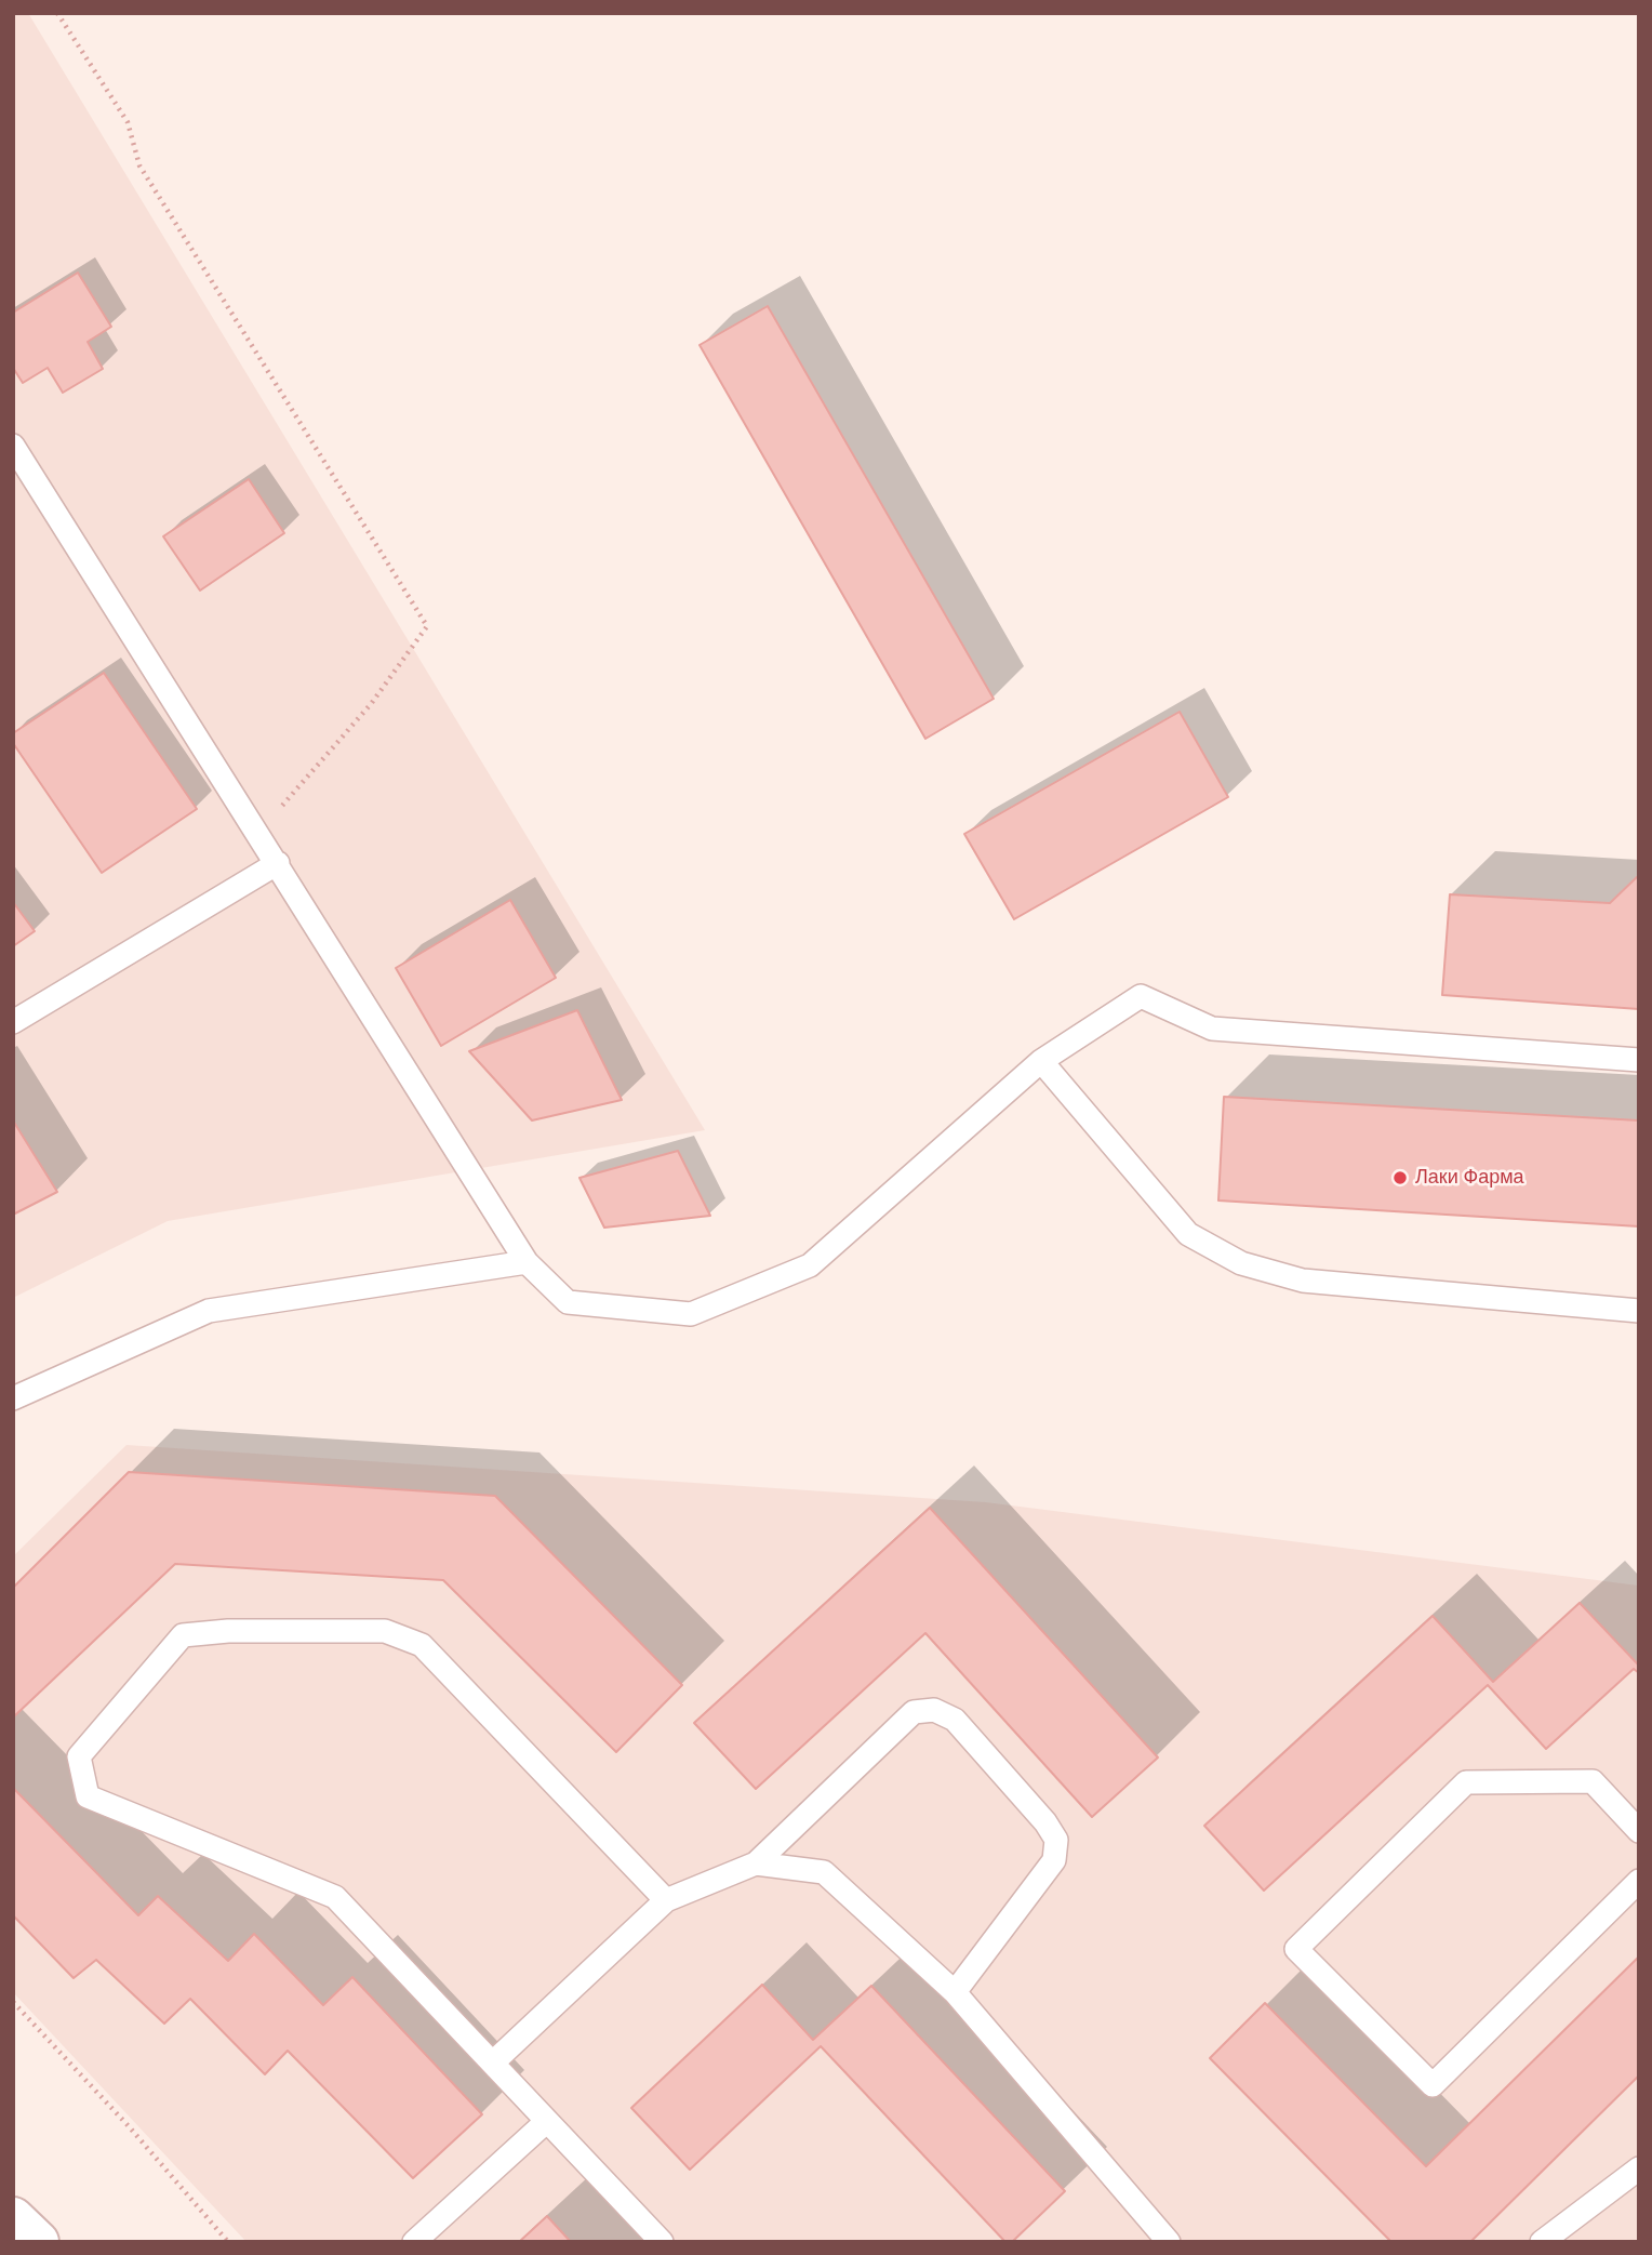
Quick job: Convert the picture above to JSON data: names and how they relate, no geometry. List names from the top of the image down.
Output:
{
  "places": ["Лаки Фарма"]
}
